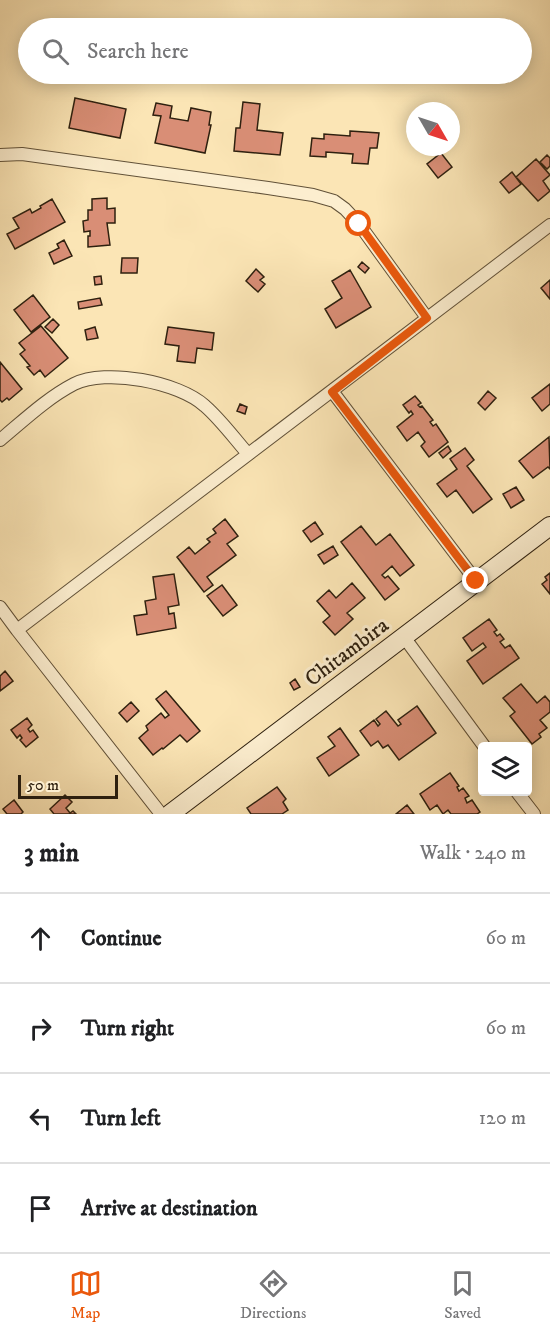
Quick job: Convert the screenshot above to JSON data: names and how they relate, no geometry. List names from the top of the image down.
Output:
{
  "streets": {
    "street": ["Chitambira"]
  },
  "scale_bar": "50 m",
  "north": "bottom right",
  "page": {
    "search": "Search here",
    "scale": "50 m",
    "heading": ["3 min", "Walk · 240 m"],
    "list": [
      ["Continue", "60 m"],
      ["Turn right", "60 m"],
      ["Turn left", "120 m"],
      "Arrive at destination"
    ],
    "nav": ["Map", "Directions", "Saved"]
  }
}
